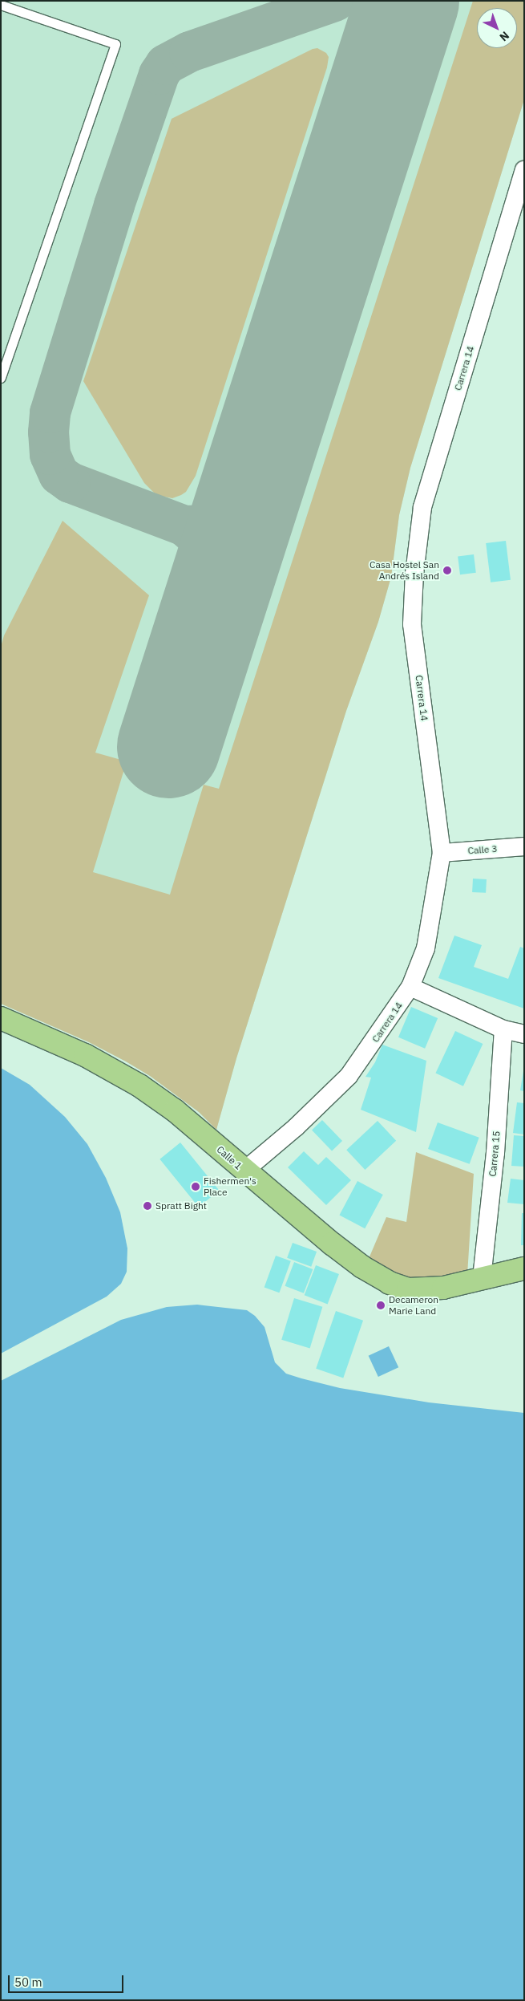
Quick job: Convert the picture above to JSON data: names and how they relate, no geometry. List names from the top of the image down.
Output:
{
  "streets": {
    "highway": ["Calle 1"],
    "street": ["Carrera 14", "Calle 3", "Carrera 15"]
  },
  "crossings": [
    ["Carrera 14", "Calle 3"],
    ["Carrera 14", "Calle 1"],
    ["Carrera 15", "Calle 1"]
  ],
  "places": [
    "Casa Hostel San Andrés Island",
    "Fishermen's Place",
    "Spratt Bight",
    "Decameron Marie Land"
  ],
  "scale_bar": "50 m",
  "north": "bottom right"
}
